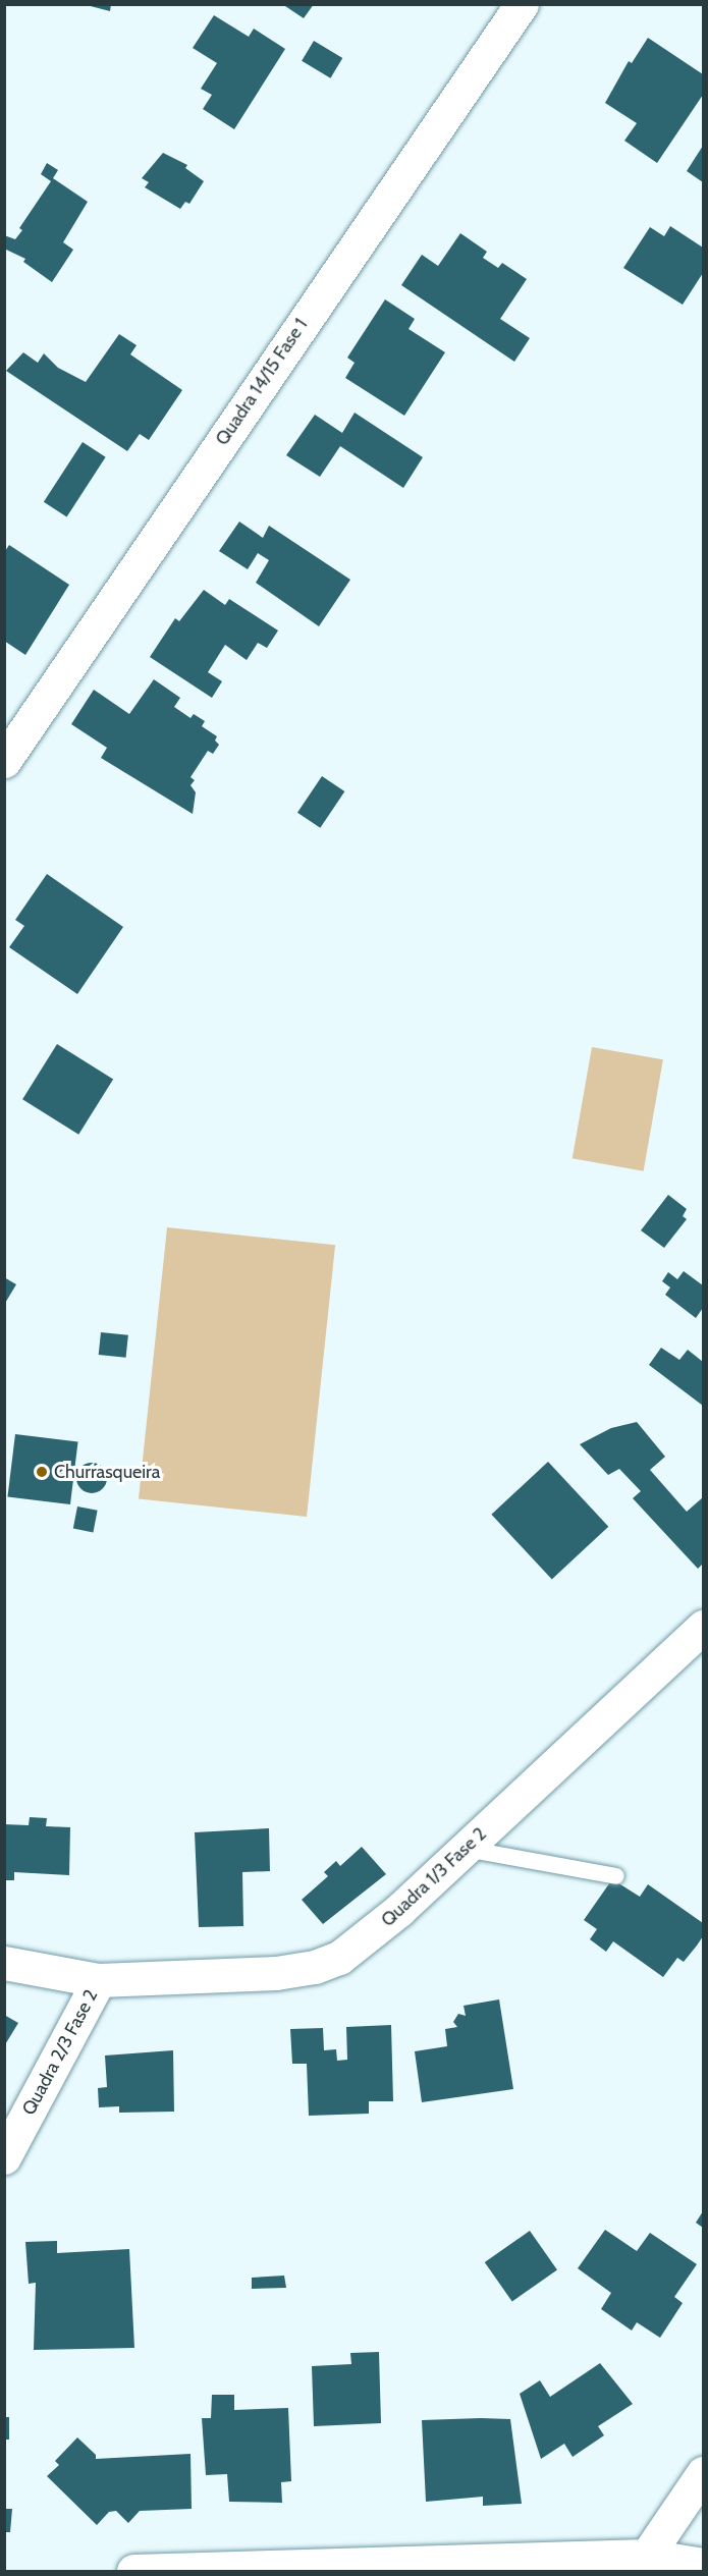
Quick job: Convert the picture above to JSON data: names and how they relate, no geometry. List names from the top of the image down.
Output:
{
  "streets": {
    "street": ["Quadra 14/15 Fase 1", "Quadra 1/3 Fase 2", "Quadra 2/3 Fase 2"]
  },
  "crossings": [
    ["Quadra 1/3 Fase 2", "Quadra 2/3 Fase 2"]
  ],
  "places": ["Churrasqueira"]
}
